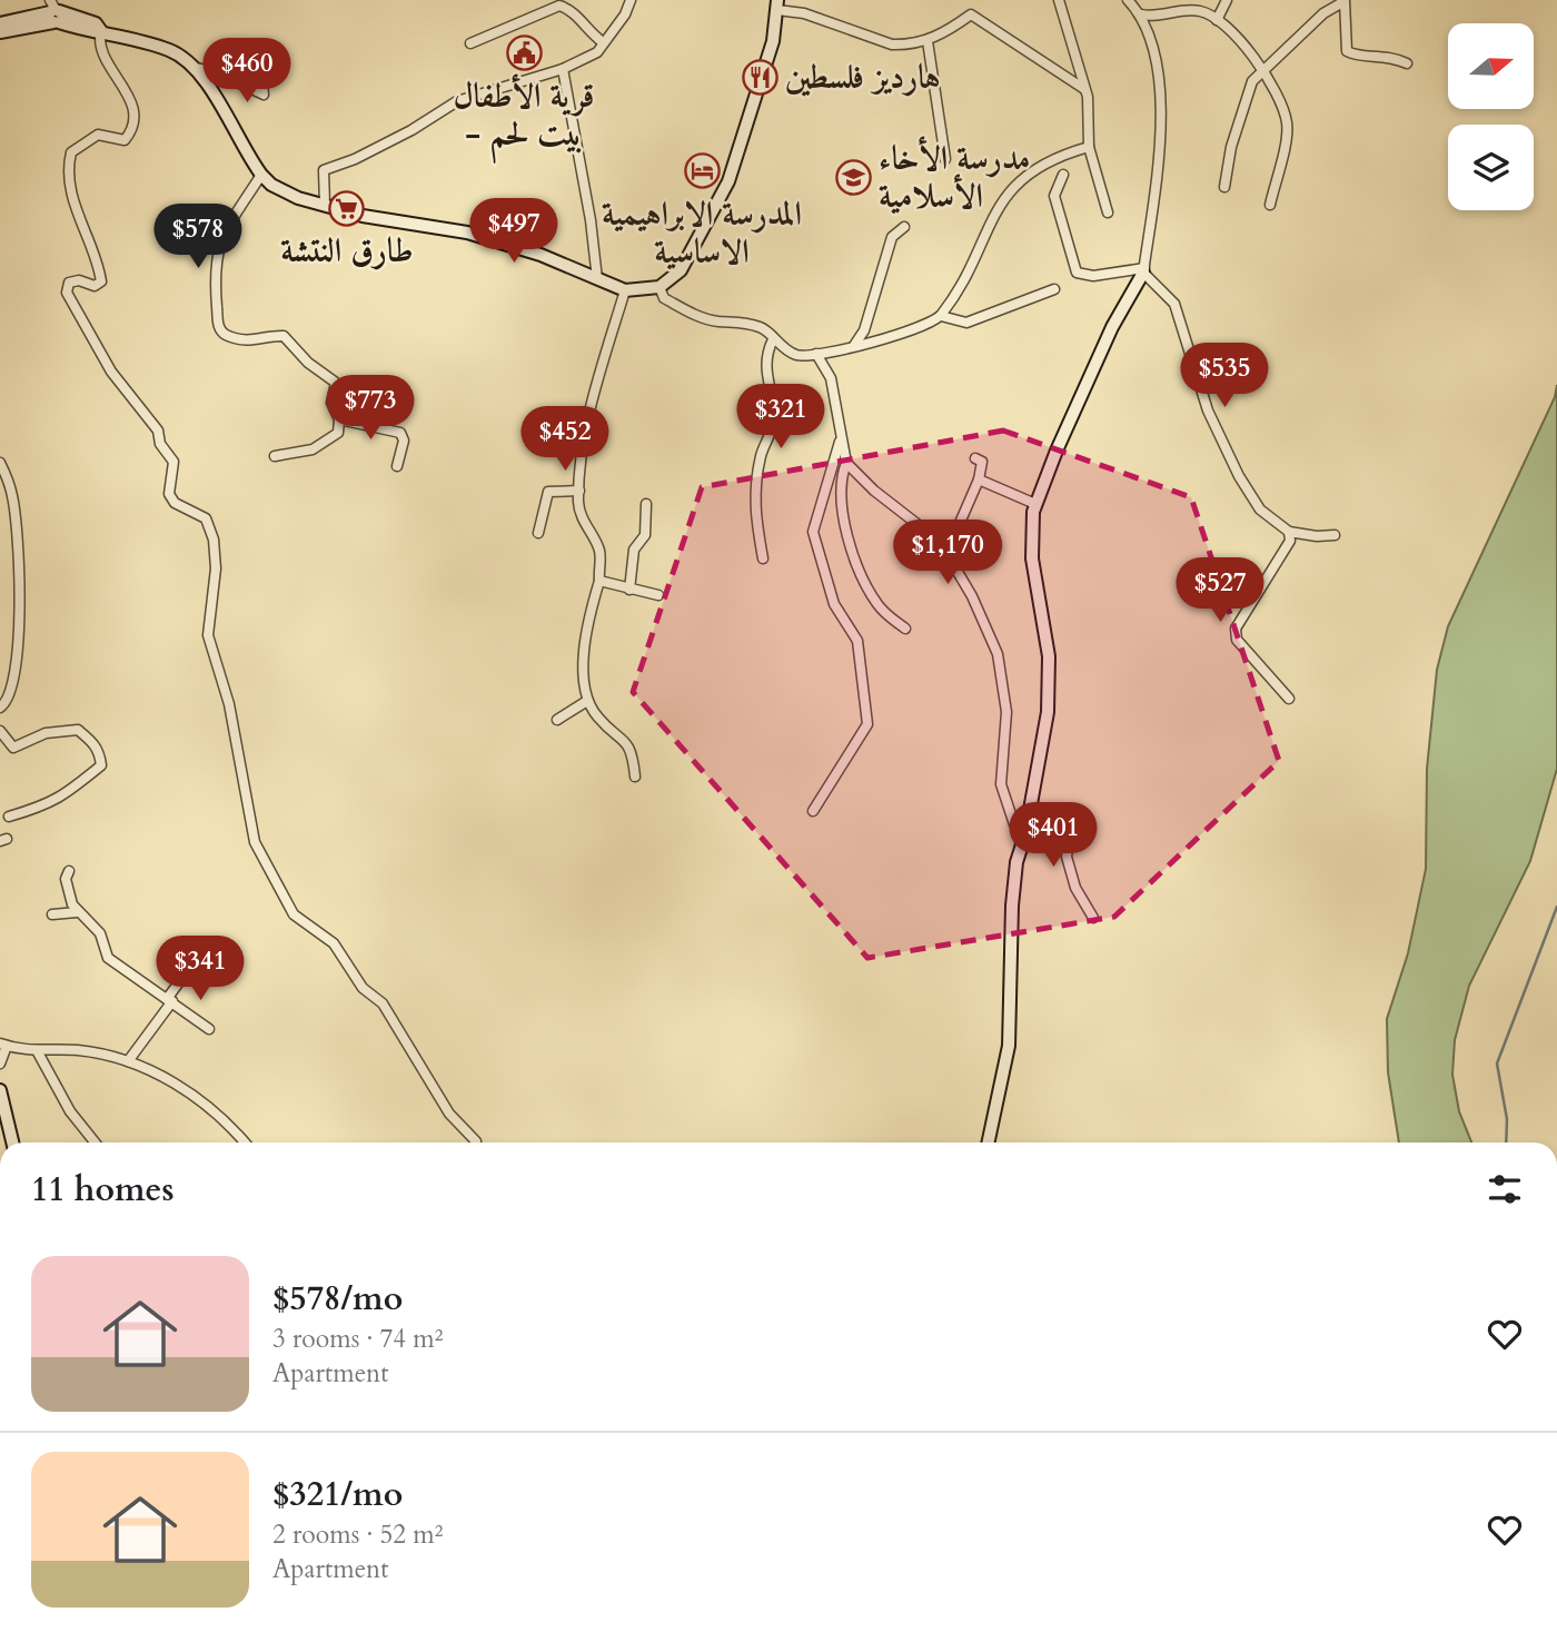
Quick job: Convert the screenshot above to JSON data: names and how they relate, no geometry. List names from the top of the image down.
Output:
{
  "places": {
    "public building": ["قرية الأطفال - بيت لحم"],
    "restaurant": ["هارديز فلسطين"],
    "hotel": ["المدرسة الابراهيمية الاساسية"],
    "school or university": ["مدرسة الأخاء الأسلامية"],
    "supermarket": ["طارق النتشة"]
  },
  "north": "right",
  "page": {
    "price": [
      "$460",
      "$497",
      "$578",
      "$535",
      "$773",
      "$321",
      "$452",
      "$1,170",
      "$527",
      "$401",
      "$341"
    ],
    "heading": "11 homes",
    "list": [
      {
        "name": "$578/mo",
        "note": "3 rooms · 74 m² · Apartment"
      },
      {
        "name": "$321/mo",
        "note": "2 rooms · 52 m² · Apartment"
      }
    ]
  }
}
